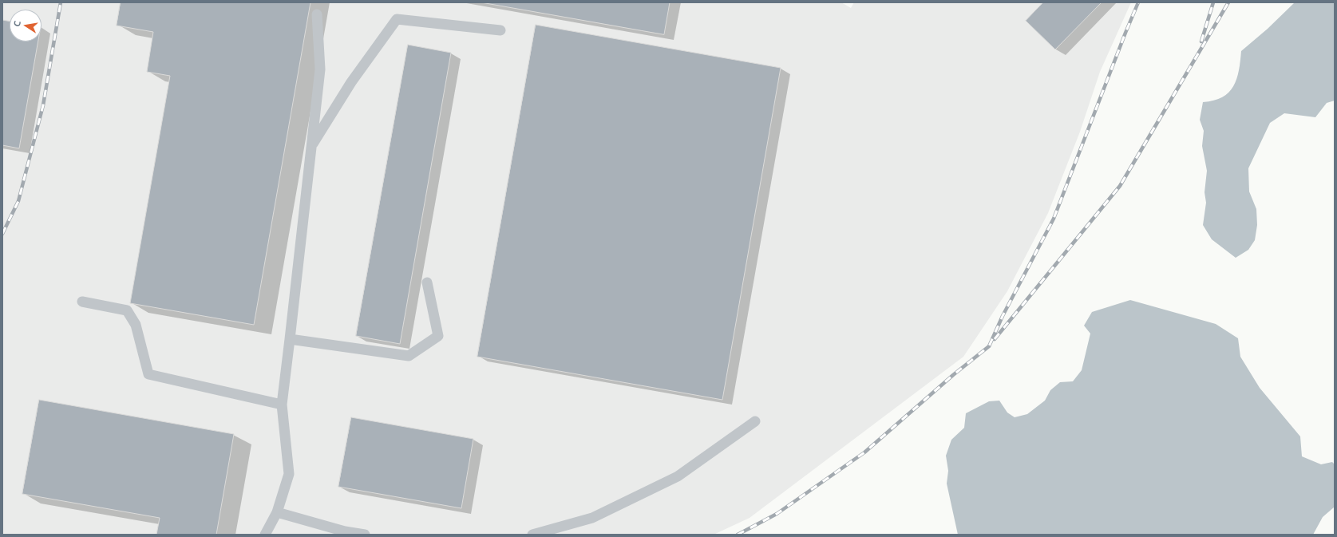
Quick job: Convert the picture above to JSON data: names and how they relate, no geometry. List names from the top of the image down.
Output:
{
  "north": "left"
}
